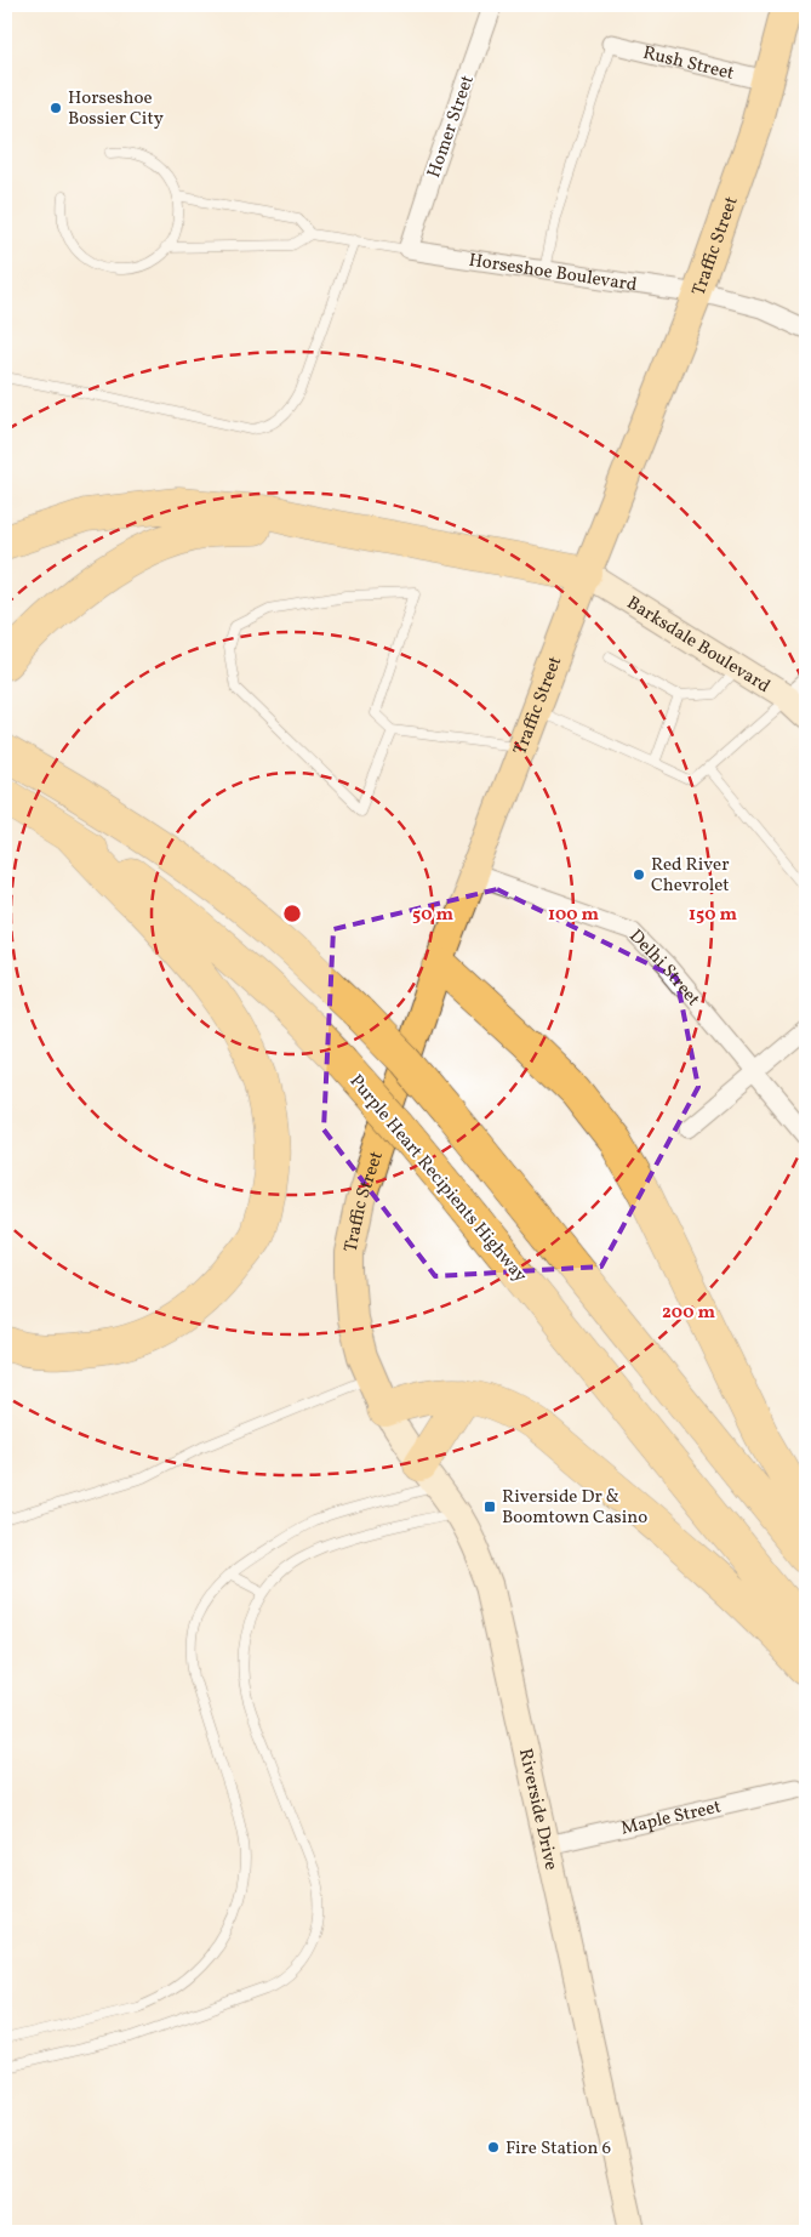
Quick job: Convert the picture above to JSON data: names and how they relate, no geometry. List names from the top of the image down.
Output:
{
  "streets": {
    "highway": ["Purple Heart Recipients Highway"],
    "main road": ["Traffic Street"],
    "street": [
      "Rush Street",
      "Homer Street",
      "Horseshoe Boulevard",
      "Barksdale Boulevard",
      "Delhi Street",
      "Riverside Drive",
      "Maple Street"
    ]
  },
  "crossings": [
    ["Rush Street", "Traffic Street"],
    ["Homer Street", "Horseshoe Boulevard"],
    ["Traffic Street", "Horseshoe Boulevard"],
    ["Traffic Street", "Barksdale Boulevard"],
    ["Traffic Street", "Delhi Street"],
    ["Traffic Street", "Riverside Drive"],
    ["Riverside Drive", "Maple Street"]
  ],
  "places": {
    "other": ["Horseshoe Bossier City", "Red River Chevrolet", "Fire Station 6"],
    "transit": ["Riverside Dr & Boomtown Casino"]
  },
  "rings": [
    "50 m",
    "100 m",
    "150 m",
    "200 m"
  ]
}
